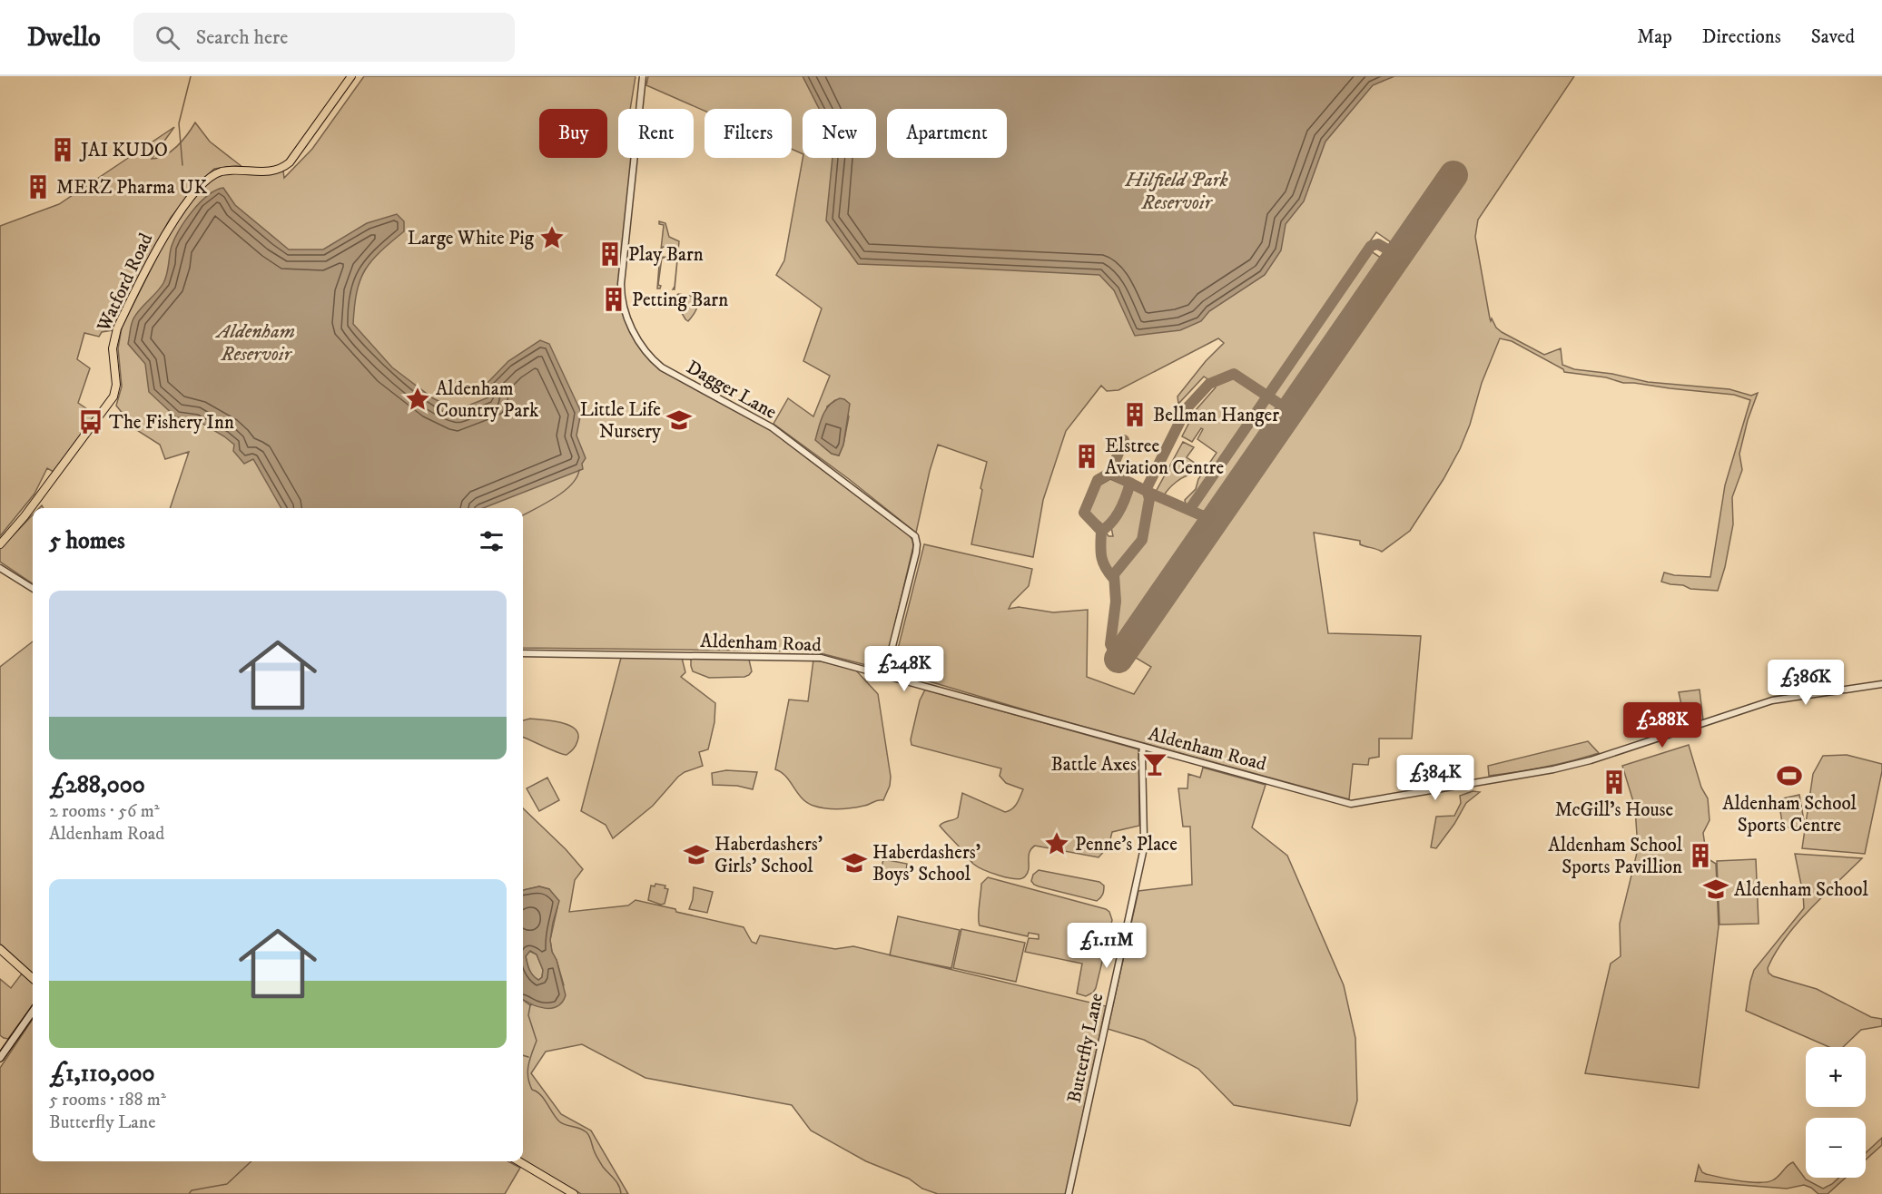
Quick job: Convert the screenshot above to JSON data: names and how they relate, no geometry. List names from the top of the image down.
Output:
{
  "streets": {
    "main road": ["Watford Road"],
    "street": ["Dagger Lane", "Aldenham Road", "Butterfly Lane"]
  },
  "crossings": [
    ["Dagger Lane", "Aldenham Road"],
    ["Aldenham Road", "Butterfly Lane"]
  ],
  "water": ["Hilfield Park Reservoir", "Aldenham Reservoir"],
  "places": {
    "building": [
      "JAI KUDO",
      "MERZ Pharma UK",
      "Play Barn",
      "Petting Barn",
      "Bellman Hanger",
      "Elstree Aviation Centre",
      "McGill's House",
      "Aldenham School Sports Pavillion"
    ],
    "place": ["Large White Pig", "Aldenham Country Park", "Penne's Place"],
    "school or university": [
      "Little Life Nursery",
      "Haberdashers' Girls' School",
      "Haberdashers' Boys' School",
      "Aldenham School"
    ],
    "bus stop": ["The Fishery Inn"],
    "bar": ["Battle Axes"],
    "sports": ["Aldenham School Sports Centre"]
  },
  "page": {
    "header": "Dwello",
    "search": "Search here",
    "nav": ["Map", "Directions", "Saved"],
    "chip": [
      "Buy",
      "Rent",
      "Filters",
      "New",
      "Apartment"
    ],
    "heading": "5 homes",
    "list": [
      {
        "name": "£288,000",
        "note": "2 rooms · 56 m² · Aldenham Road"
      },
      {
        "name": "£1,110,000",
        "note": "5 rooms · 188 m² · Butterfly Lane"
      }
    ],
    "price": [
      "£248K",
      "£386K",
      "£288K",
      "£384K",
      "£1.11M"
    ],
    "map_buttons": ["+", "−"]
  }
}
